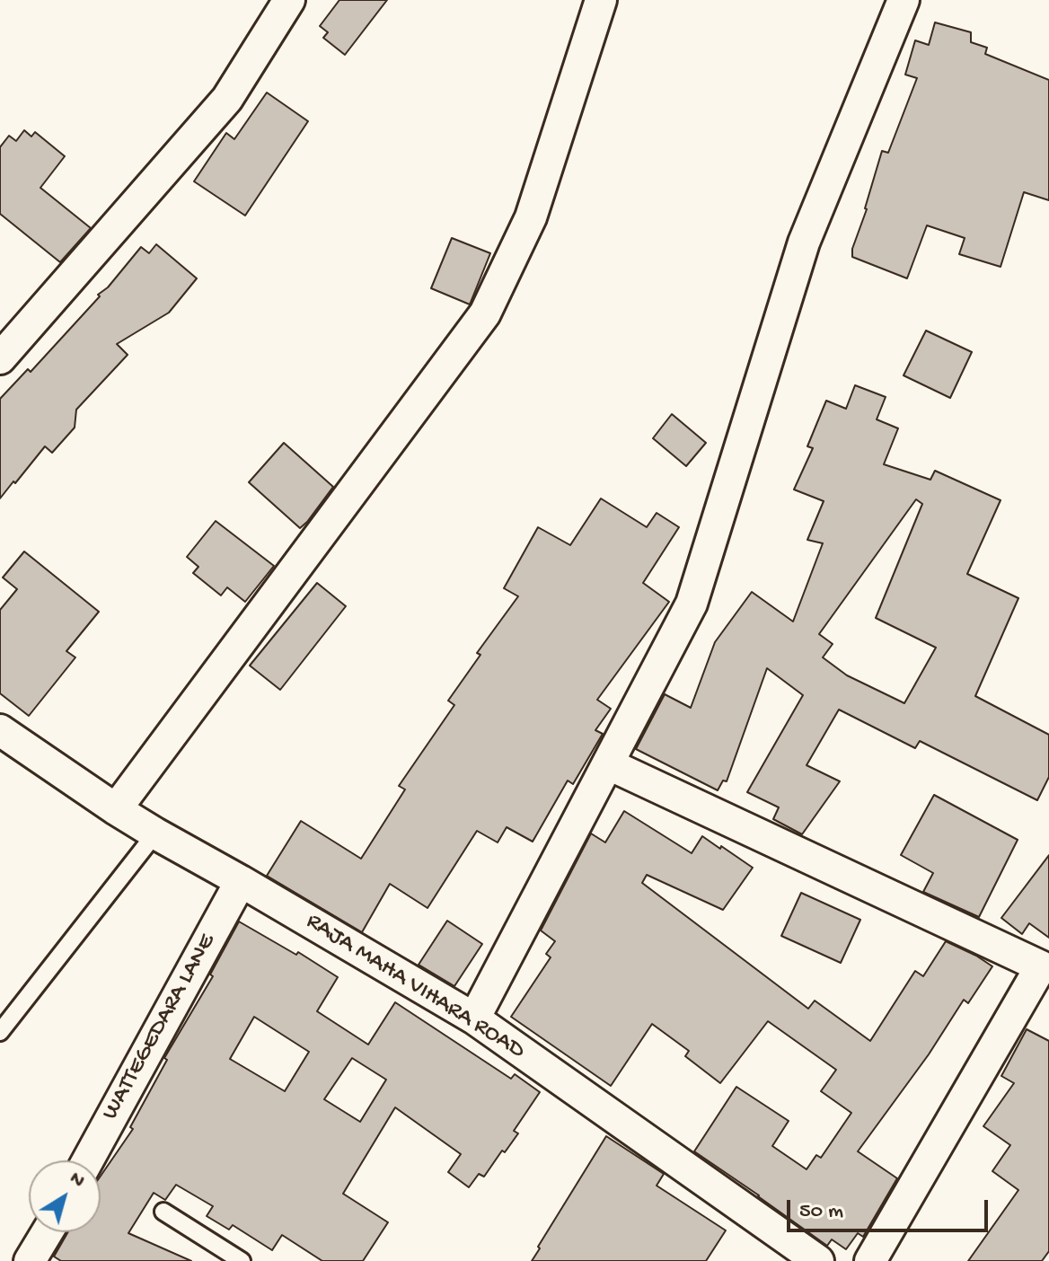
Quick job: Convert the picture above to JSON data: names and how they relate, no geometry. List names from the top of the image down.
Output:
{
  "streets": {
    "street": ["RAJA MAHA VIHARA ROAD", "WATTEGEDARA LANE"]
  },
  "crossings": [
    ["RAJA MAHA VIHARA ROAD", "WATTEGEDARA LANE"]
  ],
  "scale_bar": "50 m",
  "north": "top right"
}
